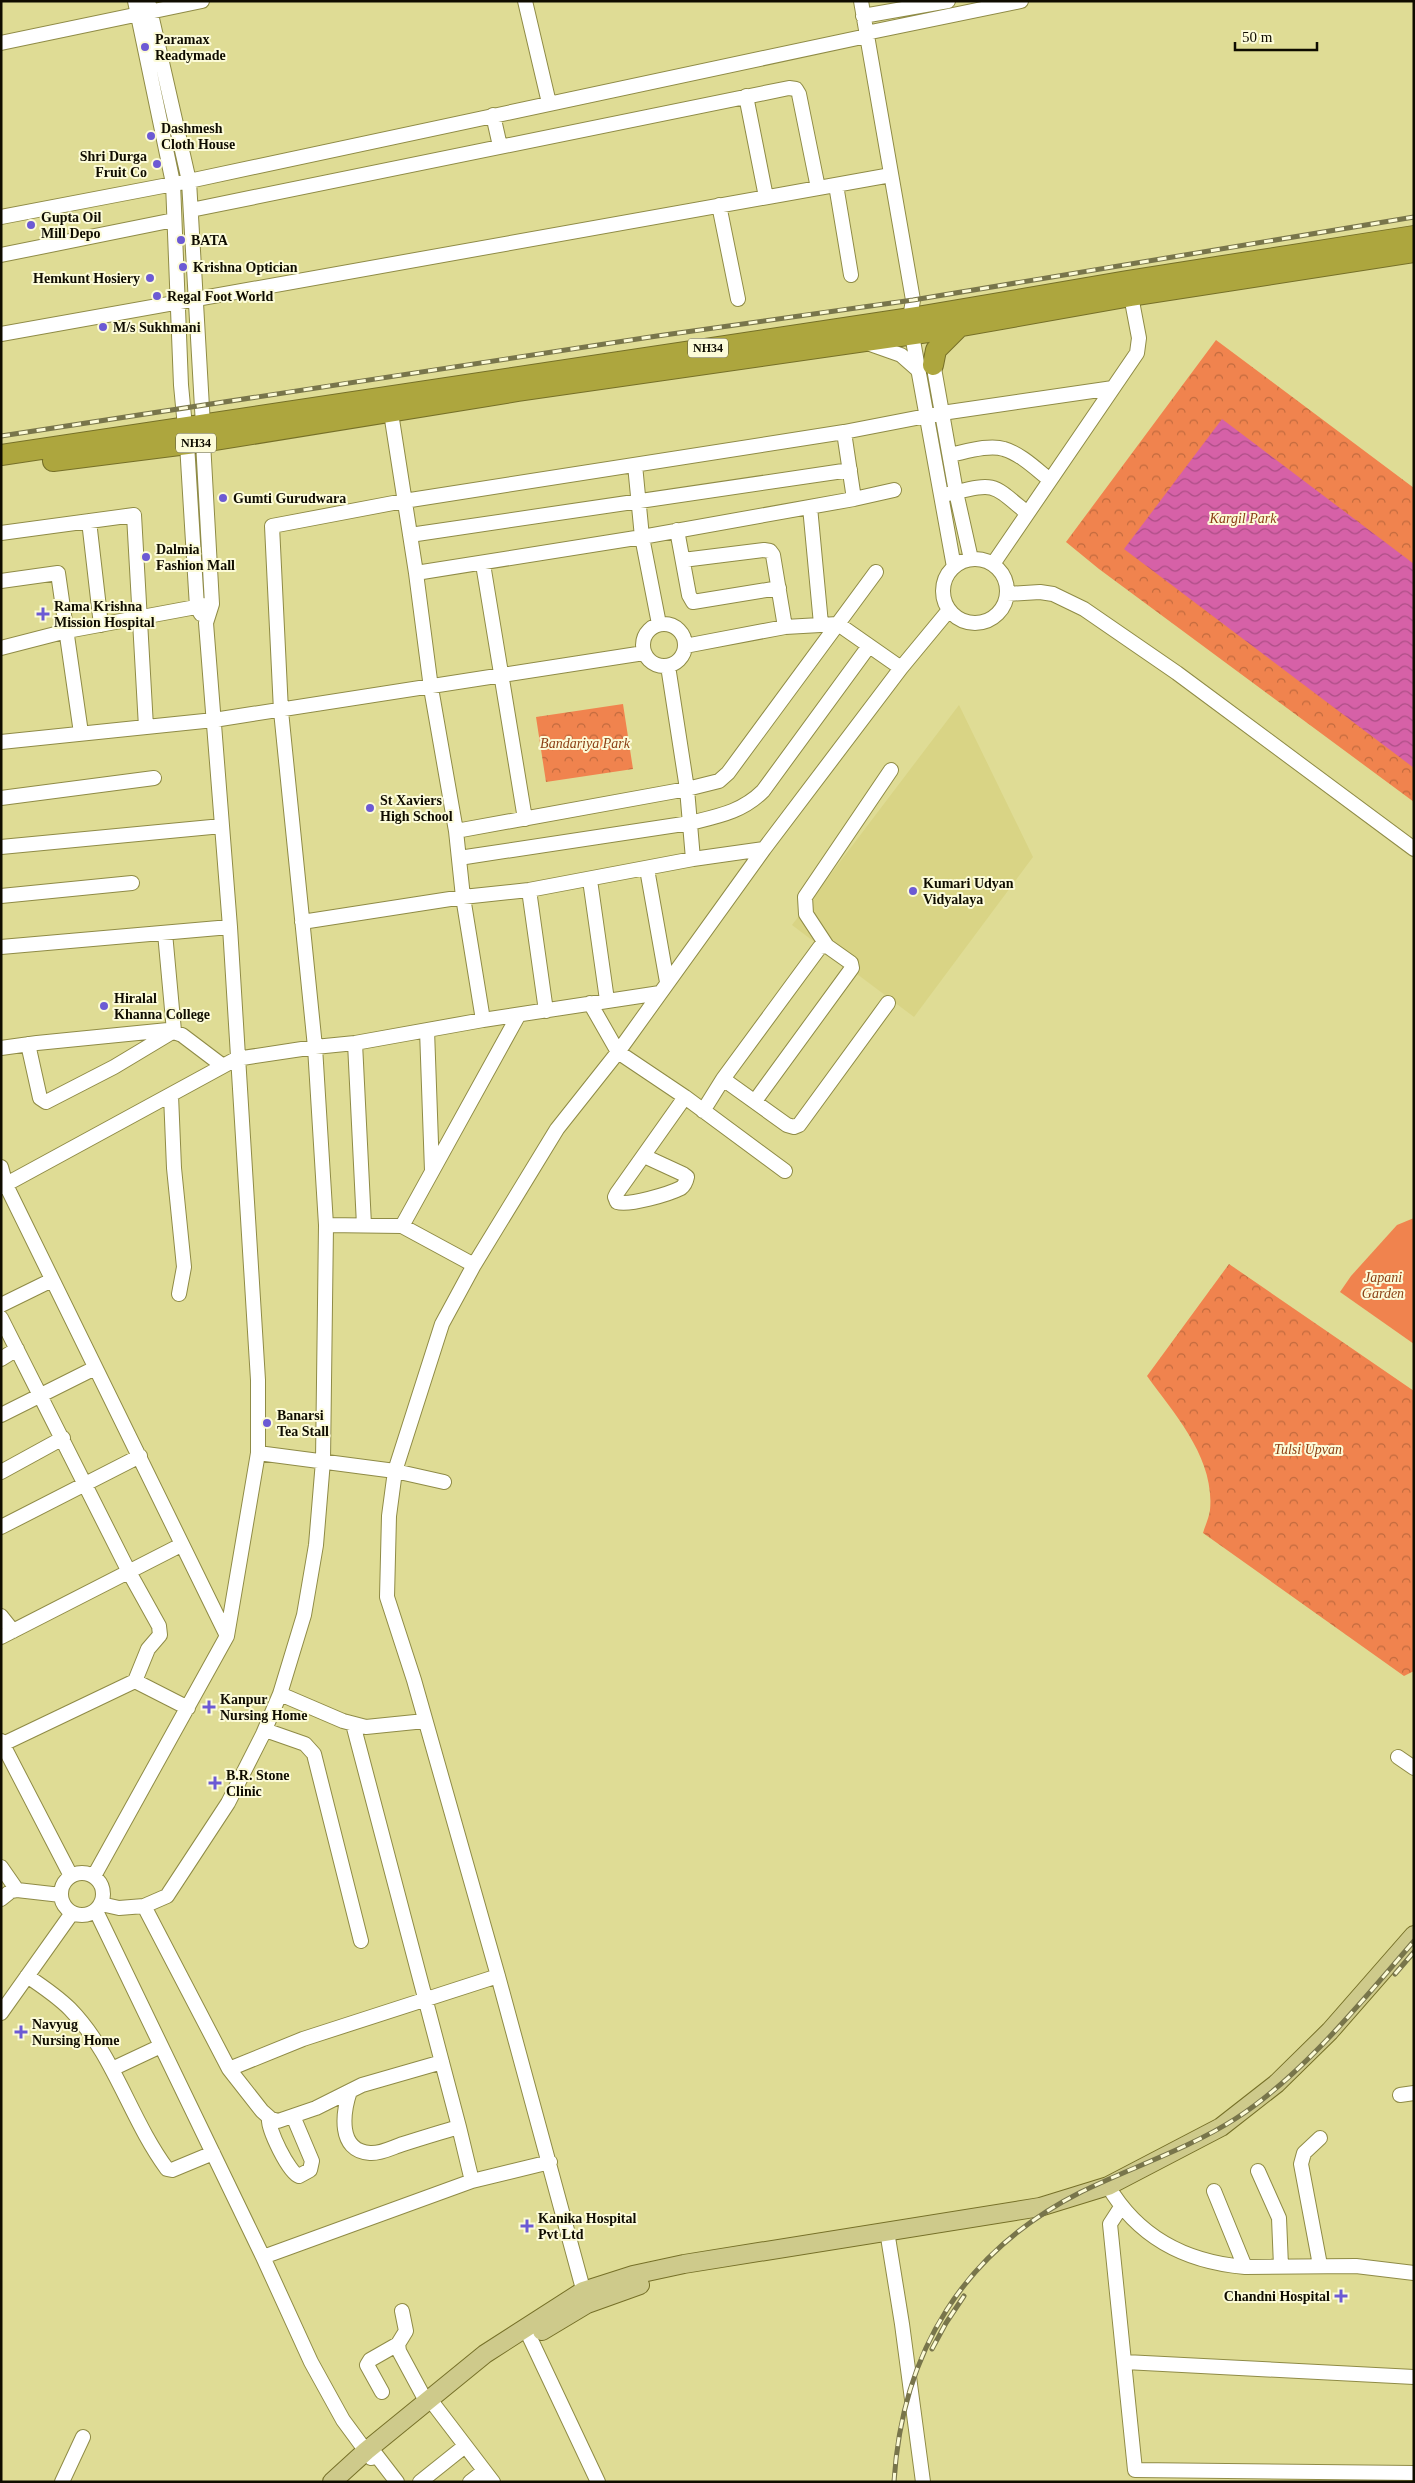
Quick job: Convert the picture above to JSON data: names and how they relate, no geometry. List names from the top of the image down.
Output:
{
  "streets": {
    "highway": ["NH34"]
  },
  "parks": [
    "Kargil Park",
    "Bandariya Park",
    "Japani Garden",
    "Tulsi Upvan"
  ],
  "places": {
    "other": [
      "Paramax Readymade",
      "Dashmesh Cloth House",
      "Shri Durga Fruit Co",
      "Gupta Oil Mill Depo",
      "BATA",
      "Krishna Optician",
      "Hemkunt Hosiery",
      "Regal Foot World",
      "M/s Sukhmani",
      "Gumti Gurudwara",
      "Dalmia Fashion Mall",
      "St Xaviers High School",
      "Kumari Udyan Vidyalaya",
      "Hiralal Khanna College",
      "Banarsi Tea Stall"
    ],
    "health": [
      "Rama Krishna Mission Hospital",
      "Kanpur Nursing Home",
      "B.R. Stone Clinic",
      "Navyug Nursing Home",
      "Kanika Hospital Pvt Ltd",
      "Chandni Hospital"
    ]
  },
  "scale_bar": "50 m"
}
